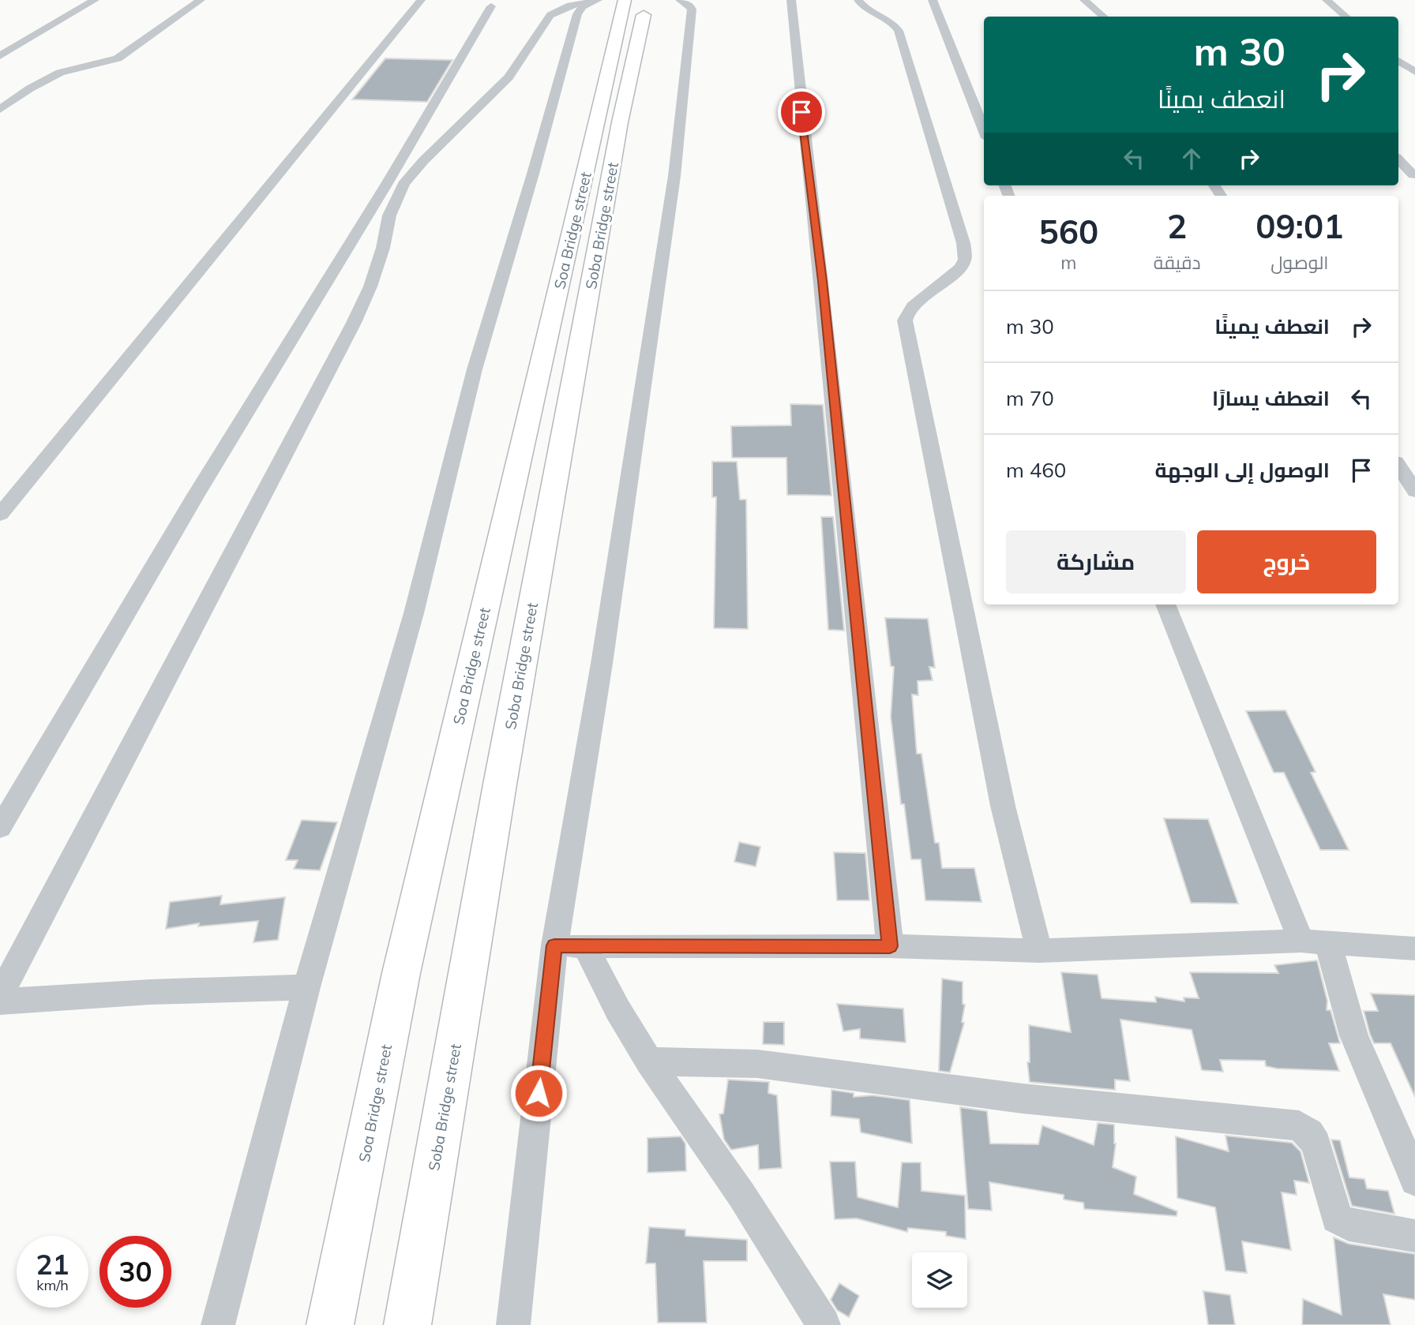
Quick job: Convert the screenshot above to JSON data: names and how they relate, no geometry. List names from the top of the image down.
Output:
{
  "streets": {
    "highway": ["Soba Bridge street", "Soa Bridge street"]
  },
  "crossings": [
    ["Soba Bridge street", "Soa Bridge street"]
  ],
  "page": {
    "turn": ["30 m", "انعطف يمينًا"],
    "eta": [
      "09:01",
      "الوصول",
      "2",
      "دقيقة",
      "560",
      "m"
    ],
    "list": [
      {
        "name": "انعطف يمينًا",
        "value": "30 m"
      },
      {
        "name": "انعطف يسارًا",
        "value": "70 m"
      },
      {
        "name": "الوصول إلى الوجهة",
        "value": "460 m"
      }
    ],
    "buttons": ["خروج", "مشاركة"],
    "speed": "21 km/h",
    "limit": "30"
  }
}
